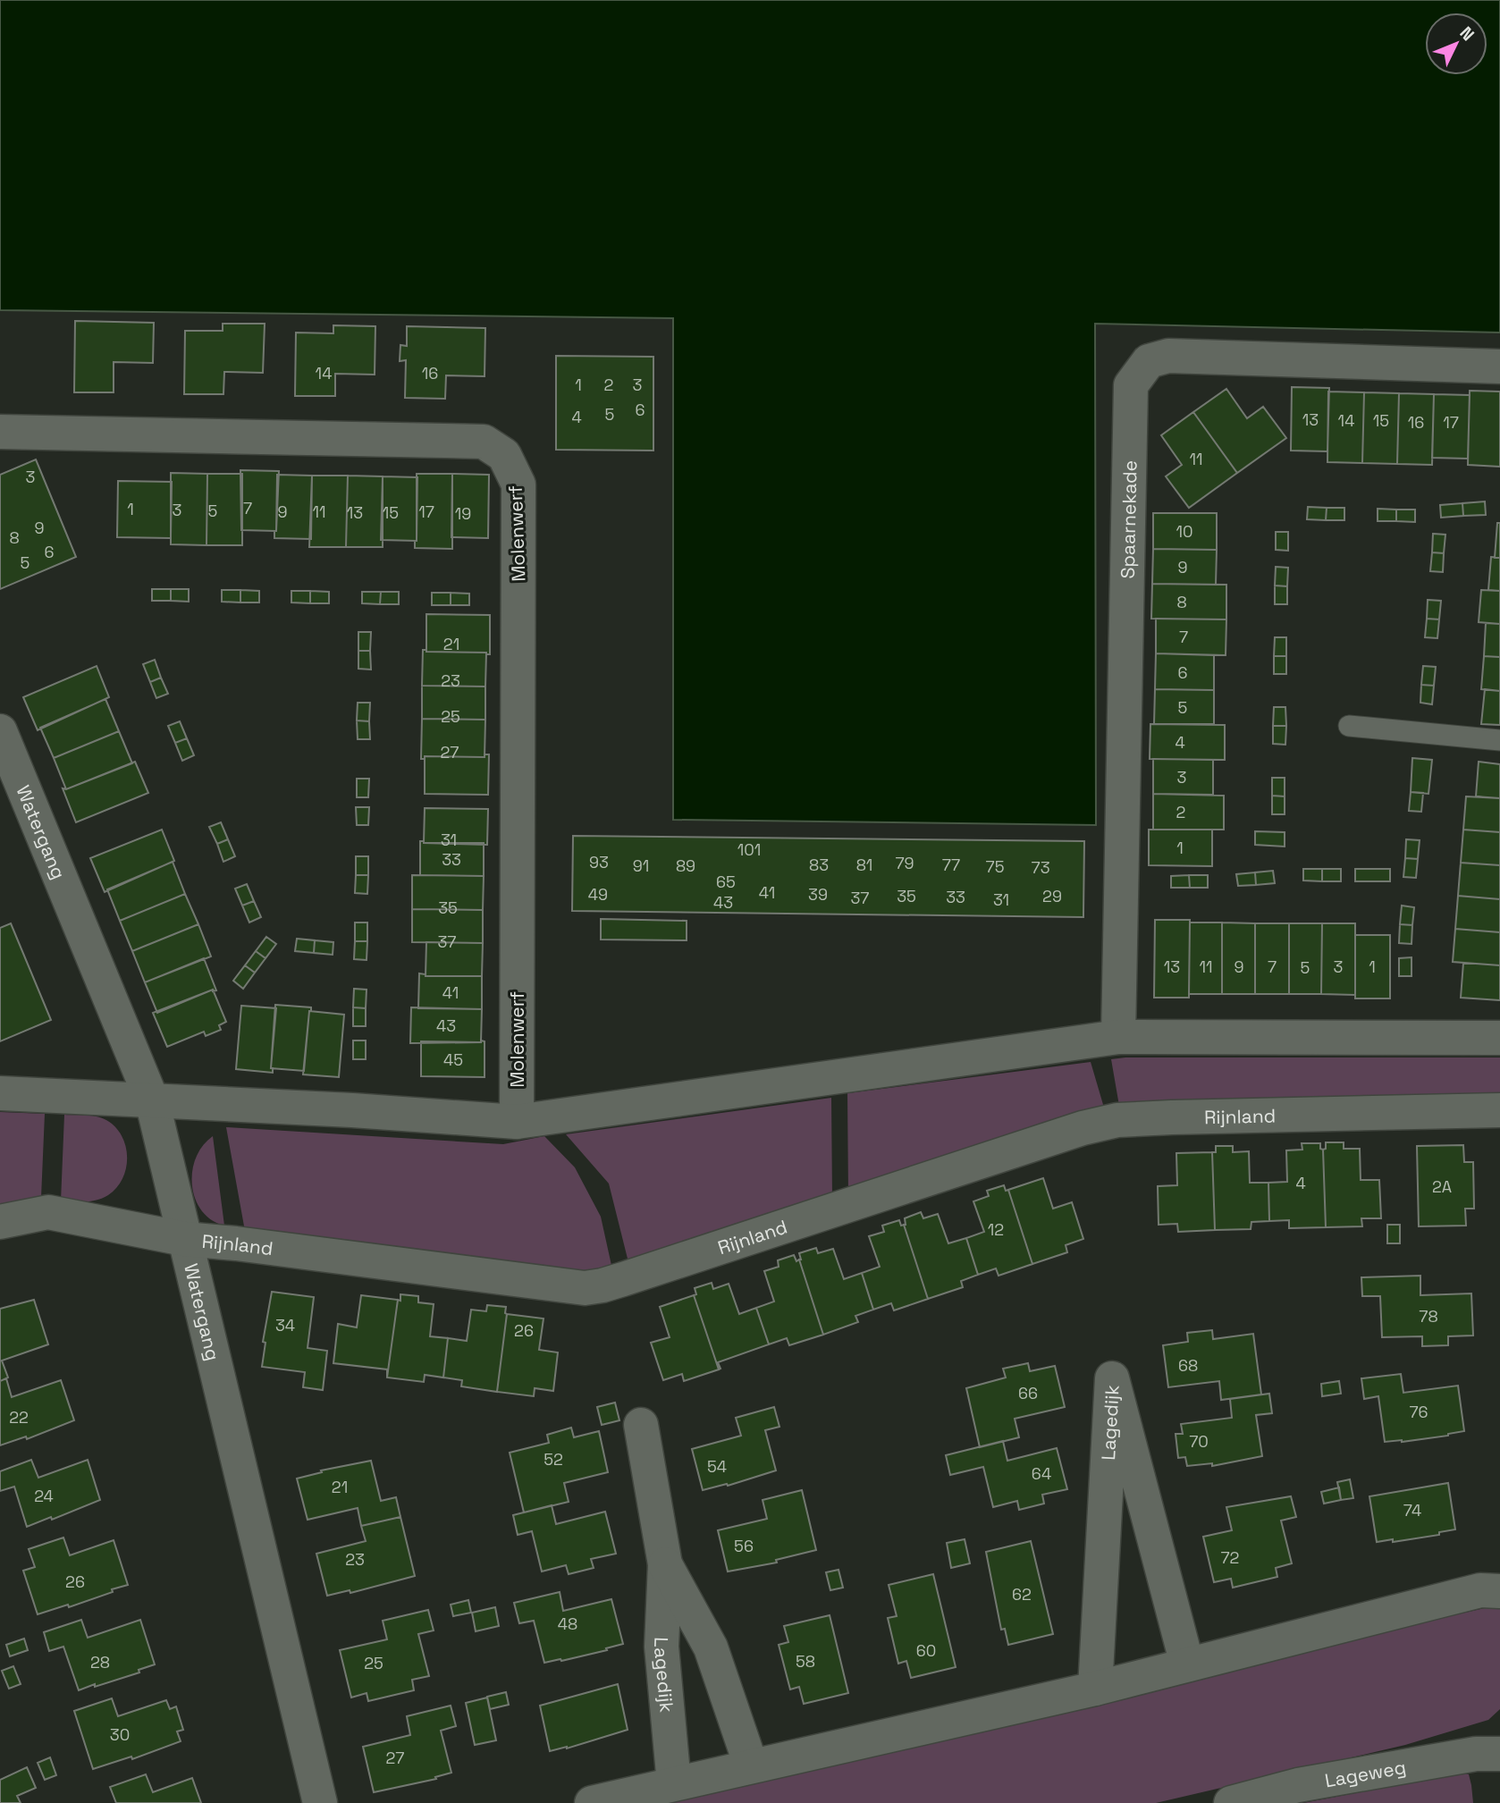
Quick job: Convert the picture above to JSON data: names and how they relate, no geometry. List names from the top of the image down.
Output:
{
  "streets": {
    "street": [
      "Spaarnekade",
      "Molenwerf",
      "Watergang",
      "Rijnland",
      "Lagedijk",
      "Lageweg"
    ]
  },
  "crossings": [
    ["Watergang", "Rijnland"]
  ],
  "house_numbers": [
    "14",
    "16",
    "1",
    "2",
    "3",
    "6",
    "5",
    "4",
    "13",
    "14",
    "15",
    "16",
    "17",
    "11",
    "3",
    "7",
    "1",
    "3",
    "5",
    "9",
    "11",
    "17",
    "13",
    "15",
    "19",
    "9",
    "10",
    "8",
    "6",
    "5",
    "9",
    "8",
    "7",
    "21",
    "6",
    "23",
    "5",
    "25",
    "4",
    "27",
    "3",
    "2",
    "31",
    "1",
    "101",
    "33",
    "93",
    "79",
    "83",
    "81",
    "77",
    "91",
    "89",
    "75",
    "73",
    "65",
    "41",
    "49",
    "39",
    "35",
    "29",
    "33",
    "37",
    "31",
    "43",
    "35",
    "37",
    "13",
    "11",
    "9",
    "7",
    "3",
    "1",
    "5",
    "41",
    "43",
    "45",
    "4",
    "2A",
    "12",
    "78",
    "34",
    "26",
    "68",
    "66",
    "76",
    "22",
    "70",
    "52",
    "54",
    "64",
    "21",
    "24",
    "74",
    "56",
    "72",
    "23",
    "26",
    "62",
    "48",
    "60",
    "58",
    "28",
    "25",
    "30",
    "27"
  ],
  "north": "top right"
}
